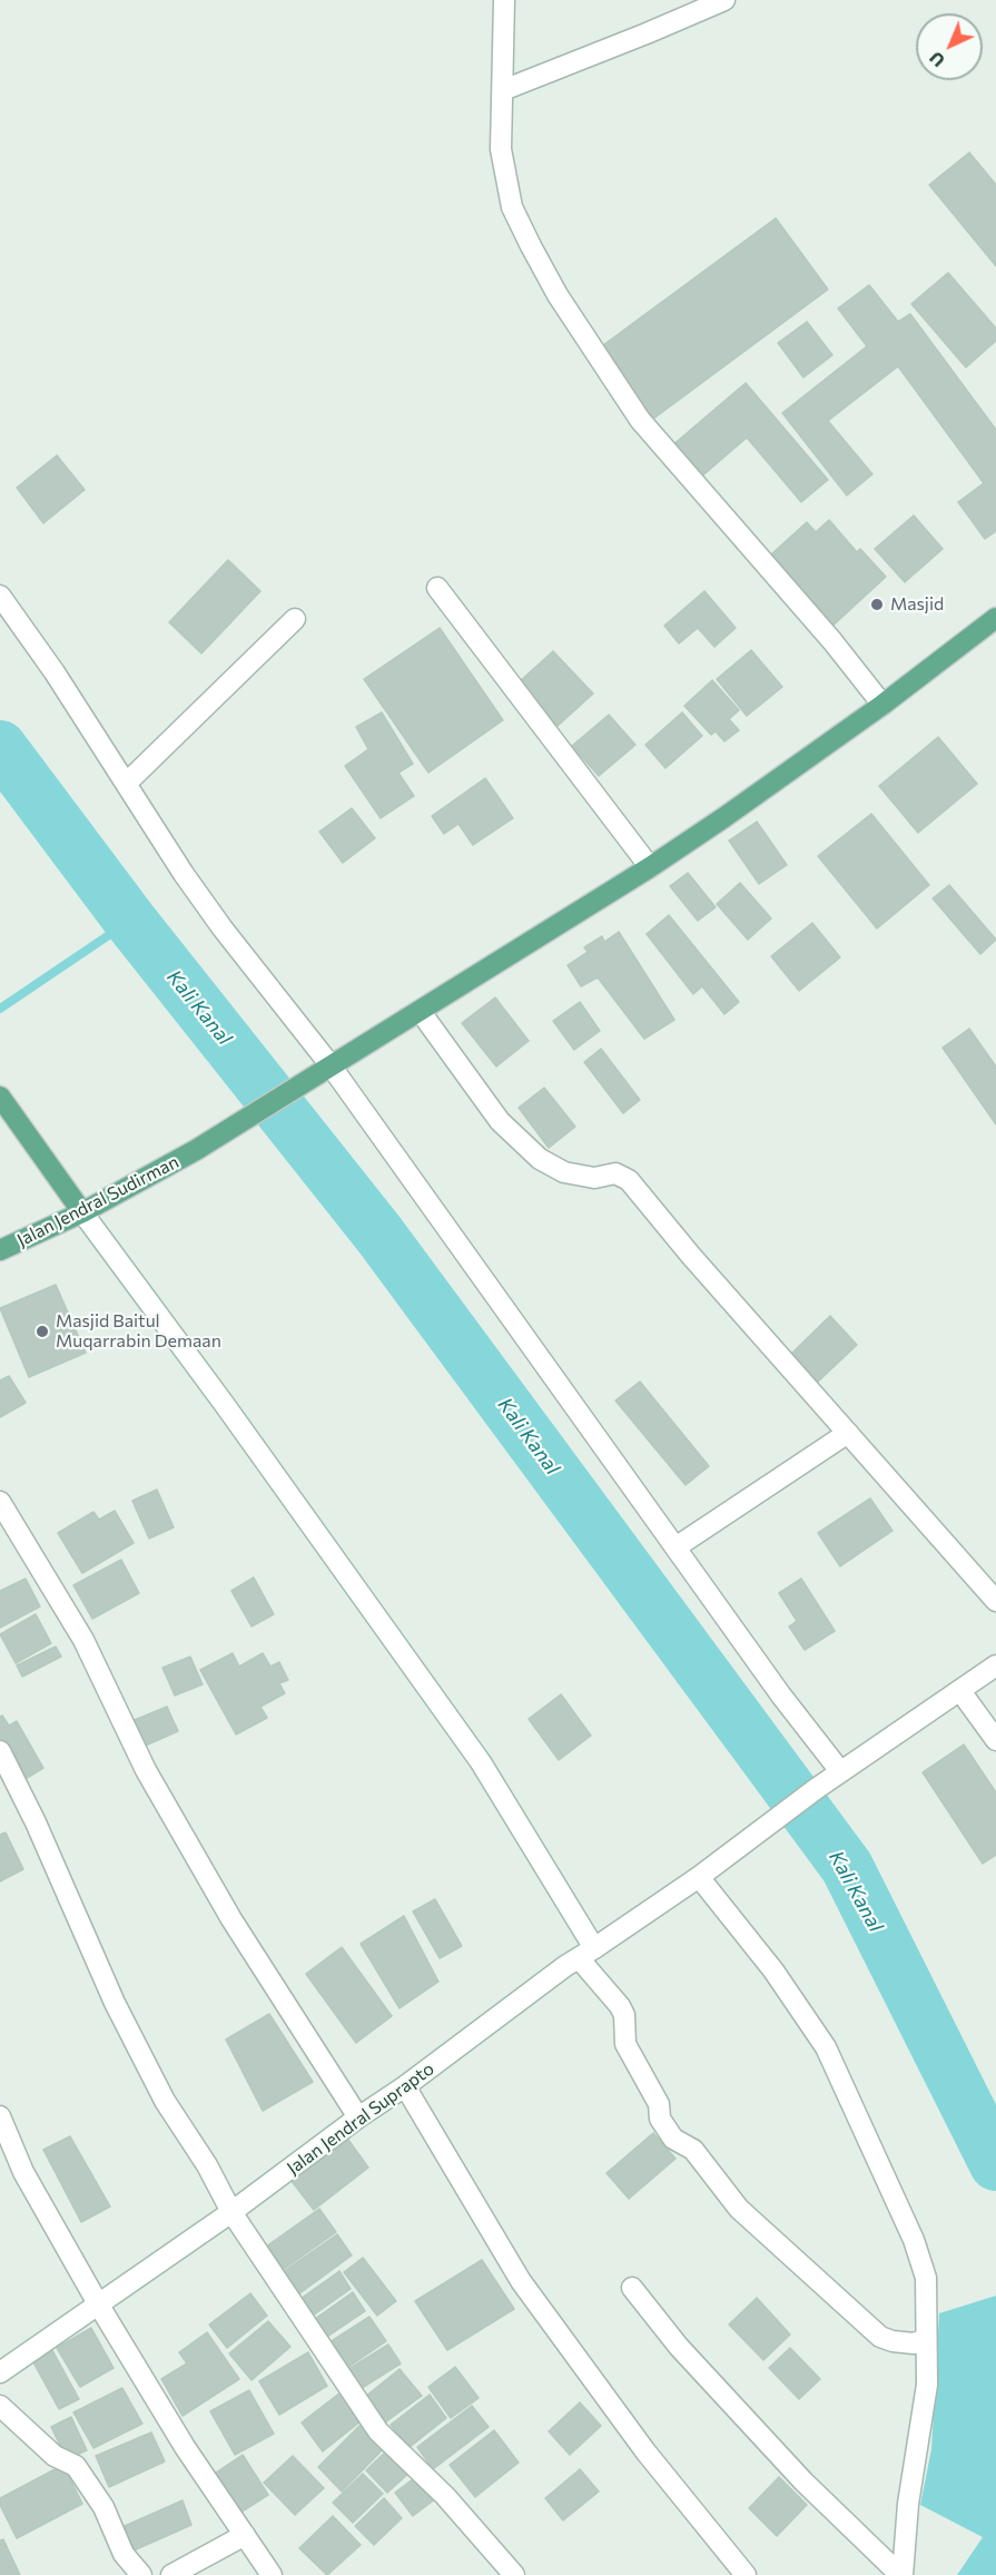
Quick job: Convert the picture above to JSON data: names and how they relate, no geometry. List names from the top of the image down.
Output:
{
  "streets": {
    "main road": ["Jalan Jendral Sudirman"],
    "street": ["Jalan Jendral Suprapto"]
  },
  "water": ["Kali Kanal"],
  "places": ["Masjid", "Masjid Baitul Muqarrabin Demaan"],
  "north": "bottom left"
}
